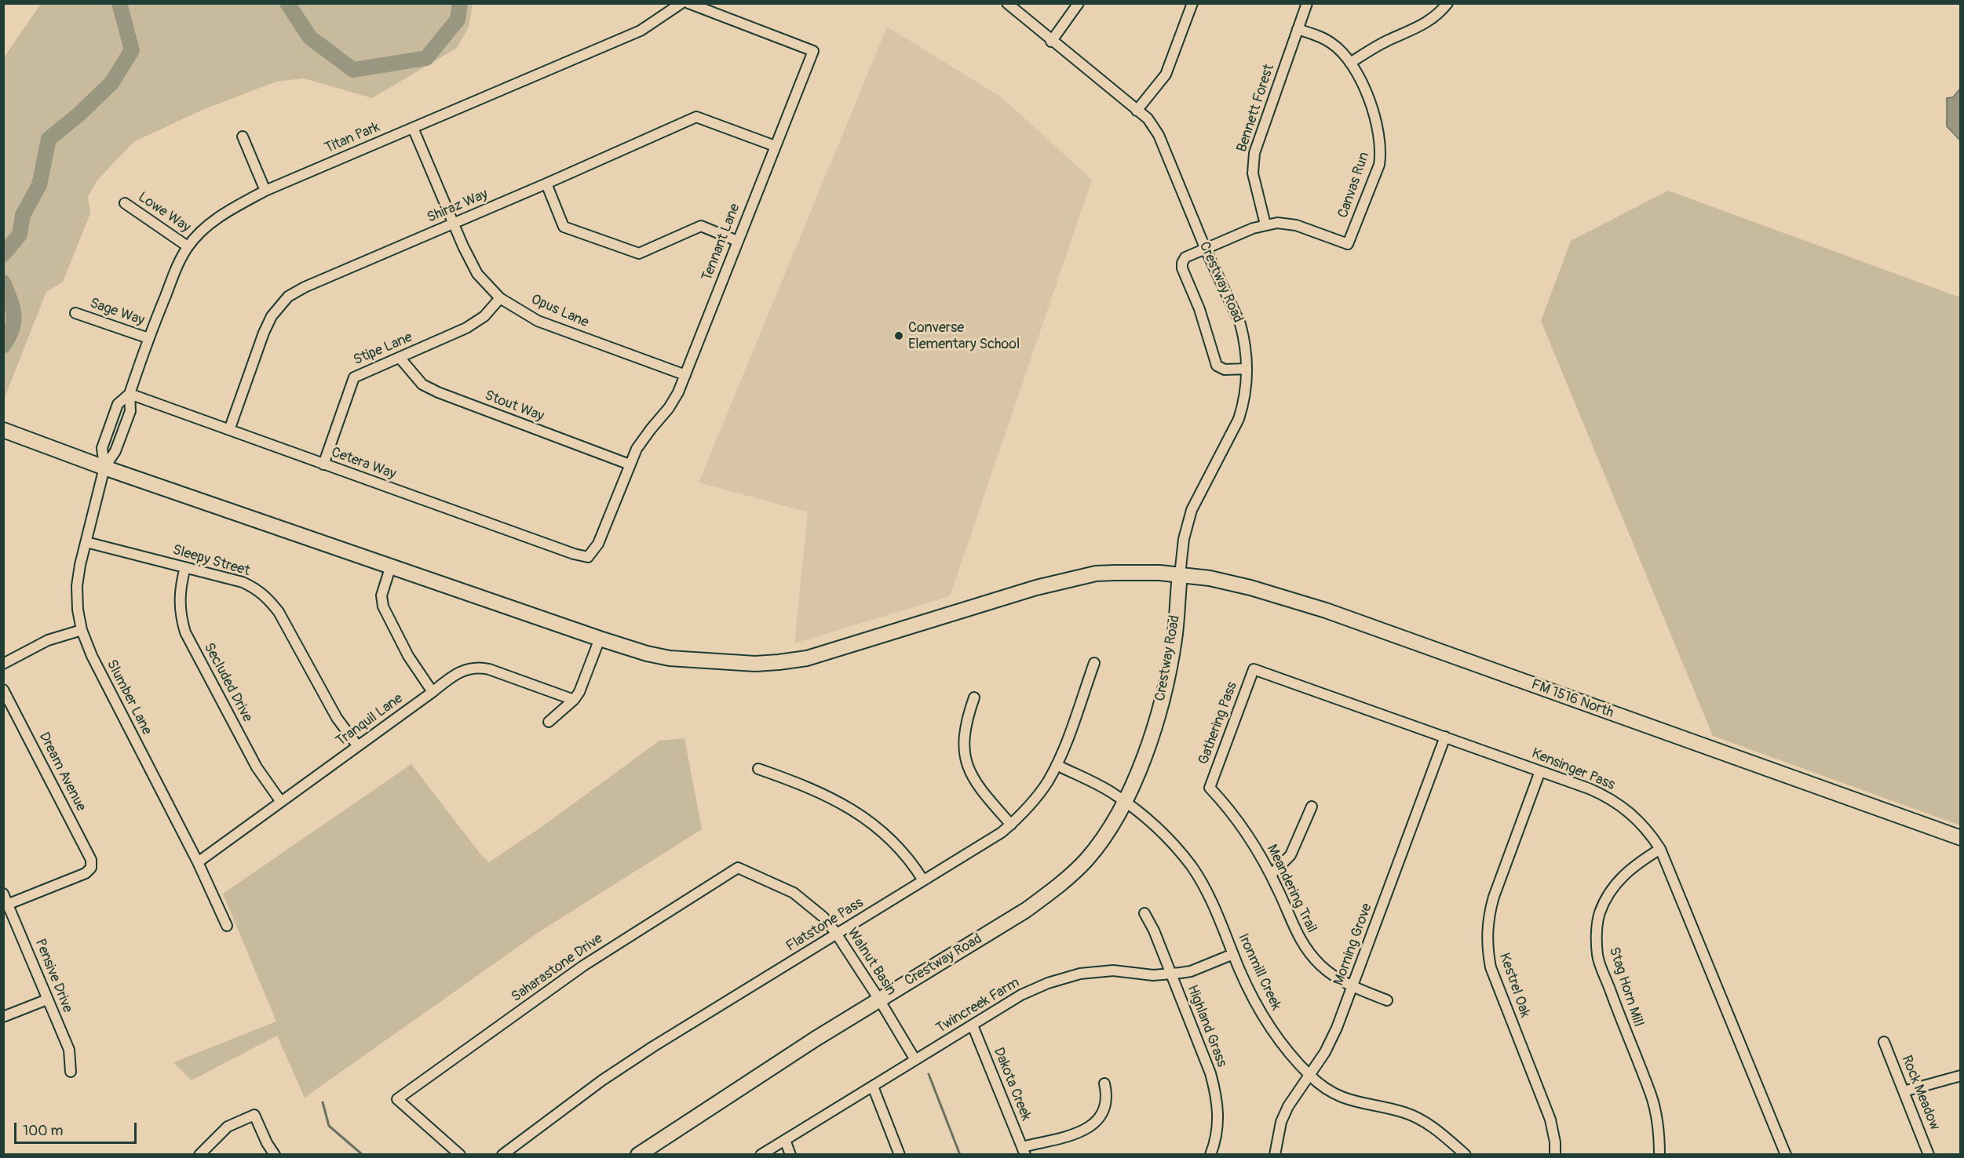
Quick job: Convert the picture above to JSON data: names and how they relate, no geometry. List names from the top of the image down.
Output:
{
  "streets": {
    "main road": ["Crestway Road", "FM 1516 North"],
    "street": [
      "Bennett Forest",
      "Titan Park",
      "Canvas Run",
      "Shiraz Way",
      "Lowe Way",
      "Tennant Lane",
      "Opus Lane",
      "Sage Way",
      "Stipe Lane",
      "Stout Way",
      "Cetera Way",
      "Sleepy Street",
      "Secluded Drive",
      "Slumber Lane",
      "Tranquil Lane",
      "Gathering Pass",
      "Kensinger Pass",
      "Dream Avenue",
      "Meandering Trail",
      "Flatstone Pass",
      "Morning Grove",
      "Walnut Basin",
      "Saharastone Drive",
      "Ironmill Creek",
      "Pensive Drive",
      "Kestrel Oak",
      "Stag Horn Mill",
      "Twincreek Farm",
      "Highland Grass",
      "Dakota Creek",
      "Rock Meadow"
    ]
  },
  "crossings": [
    ["Bennett Forest", "Canvas Run"],
    ["Titan Park", "Lowe Way"],
    ["Titan Park", "Tennant Lane"],
    ["Titan Park", "Opus Lane"],
    ["Titan Park", "Sage Way"],
    ["Titan Park", "Cetera Way"],
    ["Shiraz Way", "Tennant Lane"],
    ["Shiraz Way", "Opus Lane"],
    ["Shiraz Way", "Cetera Way"],
    ["Tennant Lane", "Opus Lane"],
    ["Tennant Lane", "Stout Way"],
    ["Tennant Lane", "Cetera Way"],
    ["Crestway Road", "FM 1516 North"],
    ["Crestway Road", "Walnut Basin"],
    ["Crestway Road", "Ironmill Creek"],
    ["Opus Lane", "Stipe Lane"],
    ["Stipe Lane", "Stout Way"],
    ["Stipe Lane", "Cetera Way"],
    ["Sleepy Street", "Secluded Drive"],
    ["Sleepy Street", "Slumber Lane"],
    ["Sleepy Street", "Tranquil Lane"],
    ["Secluded Drive", "Tranquil Lane"],
    ["Slumber Lane", "FM 1516 North"],
    ["Slumber Lane", "Tranquil Lane"],
    ["Gathering Pass", "Kensinger Pass"],
    ["Gathering Pass", "Meandering Trail"],
    ["Kensinger Pass", "Morning Grove"],
    ["Kensinger Pass", "Kestrel Oak"],
    ["Kensinger Pass", "Stag Horn Mill"],
    ["Dream Avenue", "Pensive Drive"],
    ["Meandering Trail", "Morning Grove"],
    ["Flatstone Pass", "Walnut Basin"],
    ["Flatstone Pass", "Ironmill Creek"],
    ["Morning Grove", "Ironmill Creek"],
    ["Walnut Basin", "Saharastone Drive"],
    ["Walnut Basin", "Twincreek Farm"],
    ["Ironmill Creek", "Twincreek Farm"],
    ["Twincreek Farm", "Highland Grass"],
    ["Twincreek Farm", "Dakota Creek"]
  ],
  "places": ["Converse Elementary School"],
  "scale_bar": "100 m"
}
